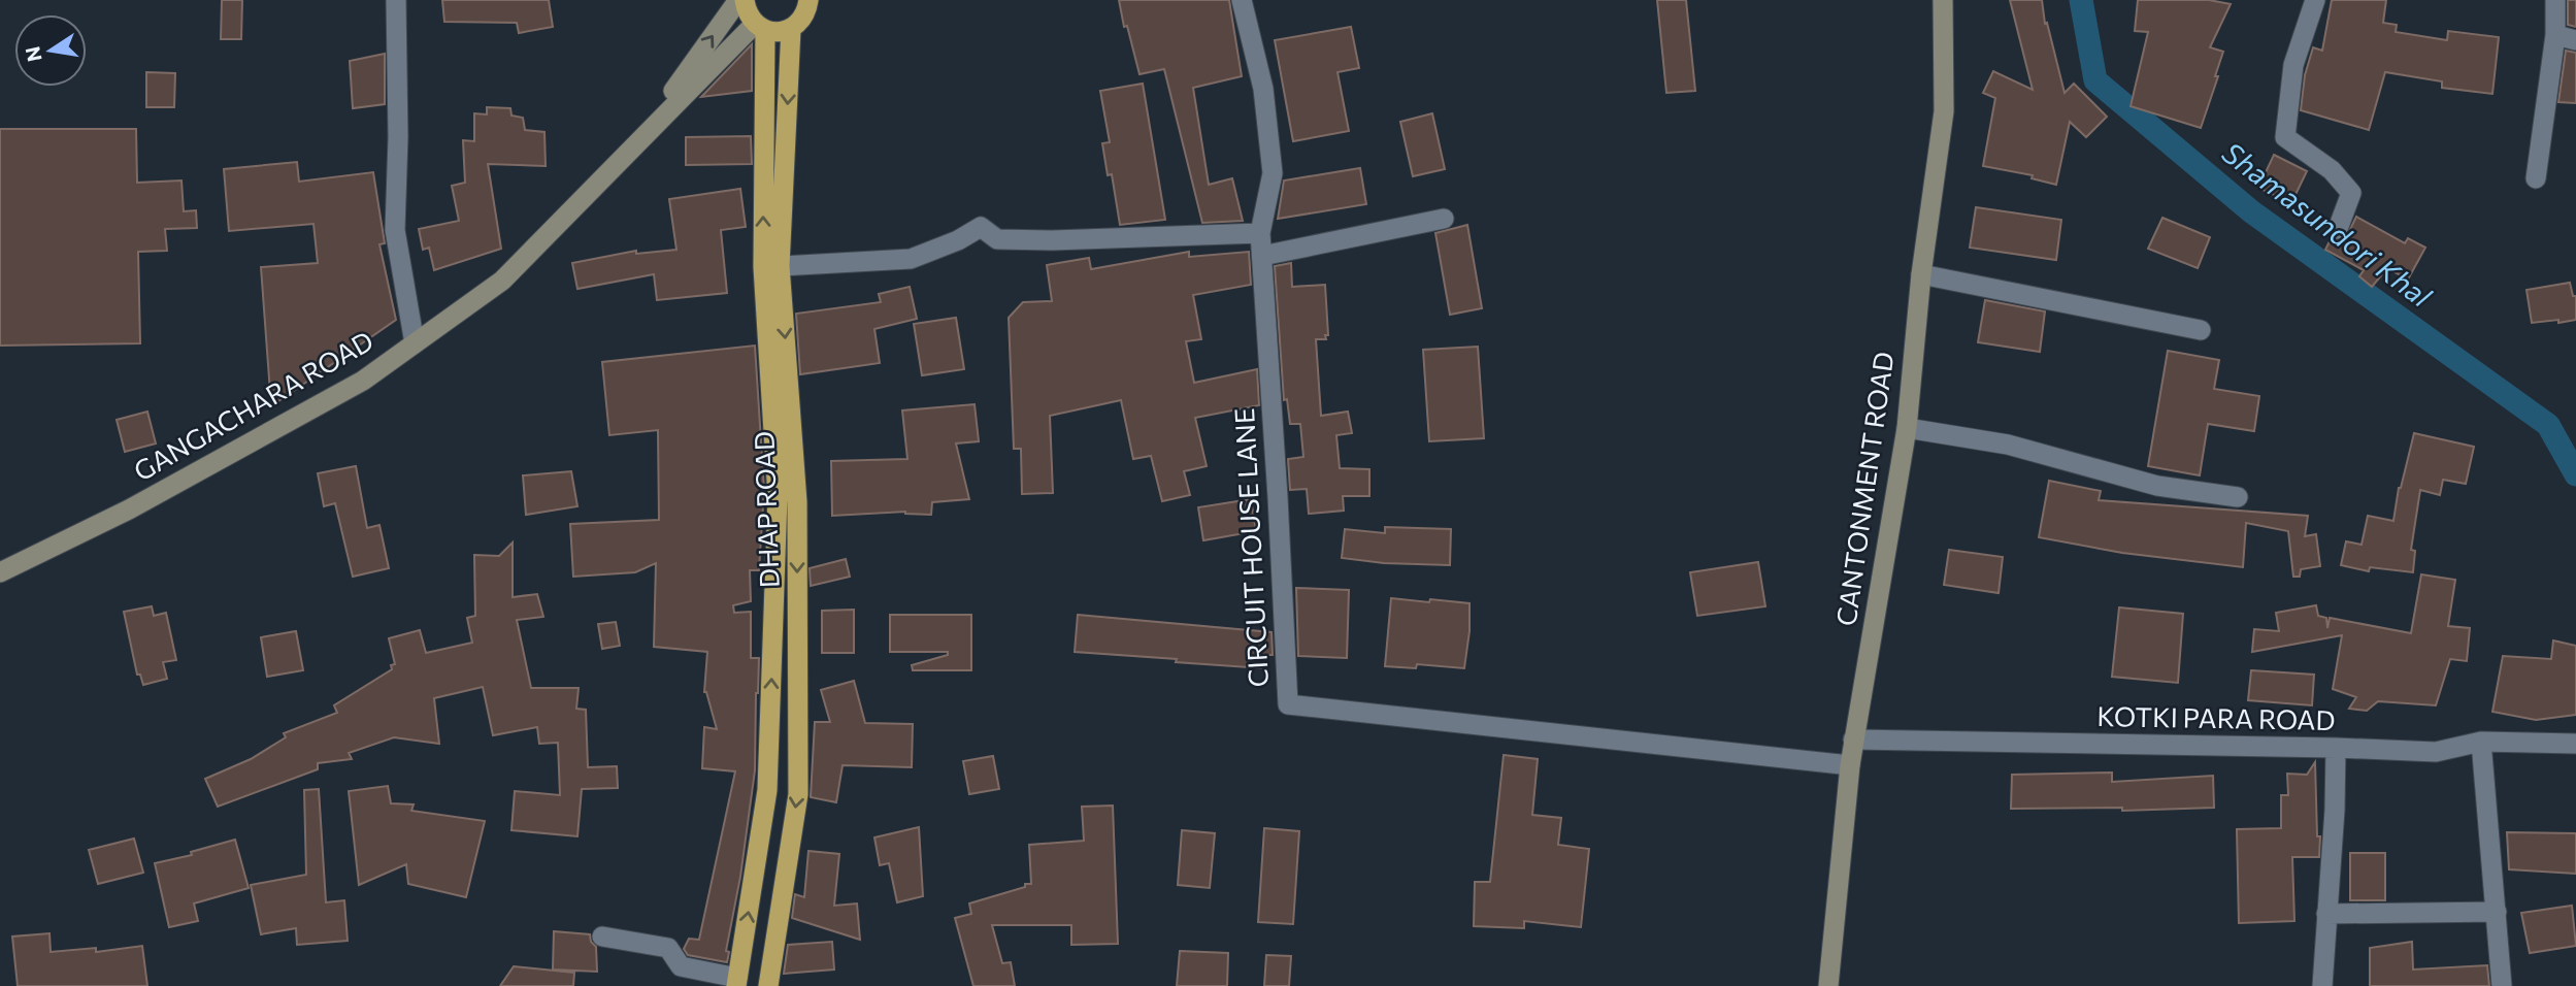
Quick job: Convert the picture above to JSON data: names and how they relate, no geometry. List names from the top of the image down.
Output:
{
  "streets": {
    "highway": ["DHAP ROAD"],
    "main road": ["GANGACHARA ROAD", "CANTONMENT ROAD"],
    "street": ["CIRCUIT HOUSE LANE", "KOTKI PARA ROAD"]
  },
  "crossings": [
    ["GANGACHARA ROAD", "DHAP ROAD"],
    ["CANTONMENT ROAD", "CIRCUIT HOUSE LANE"],
    ["CANTONMENT ROAD", "KOTKI PARA ROAD"]
  ],
  "water": ["Shamasundori Khal"],
  "north": "left"
}
